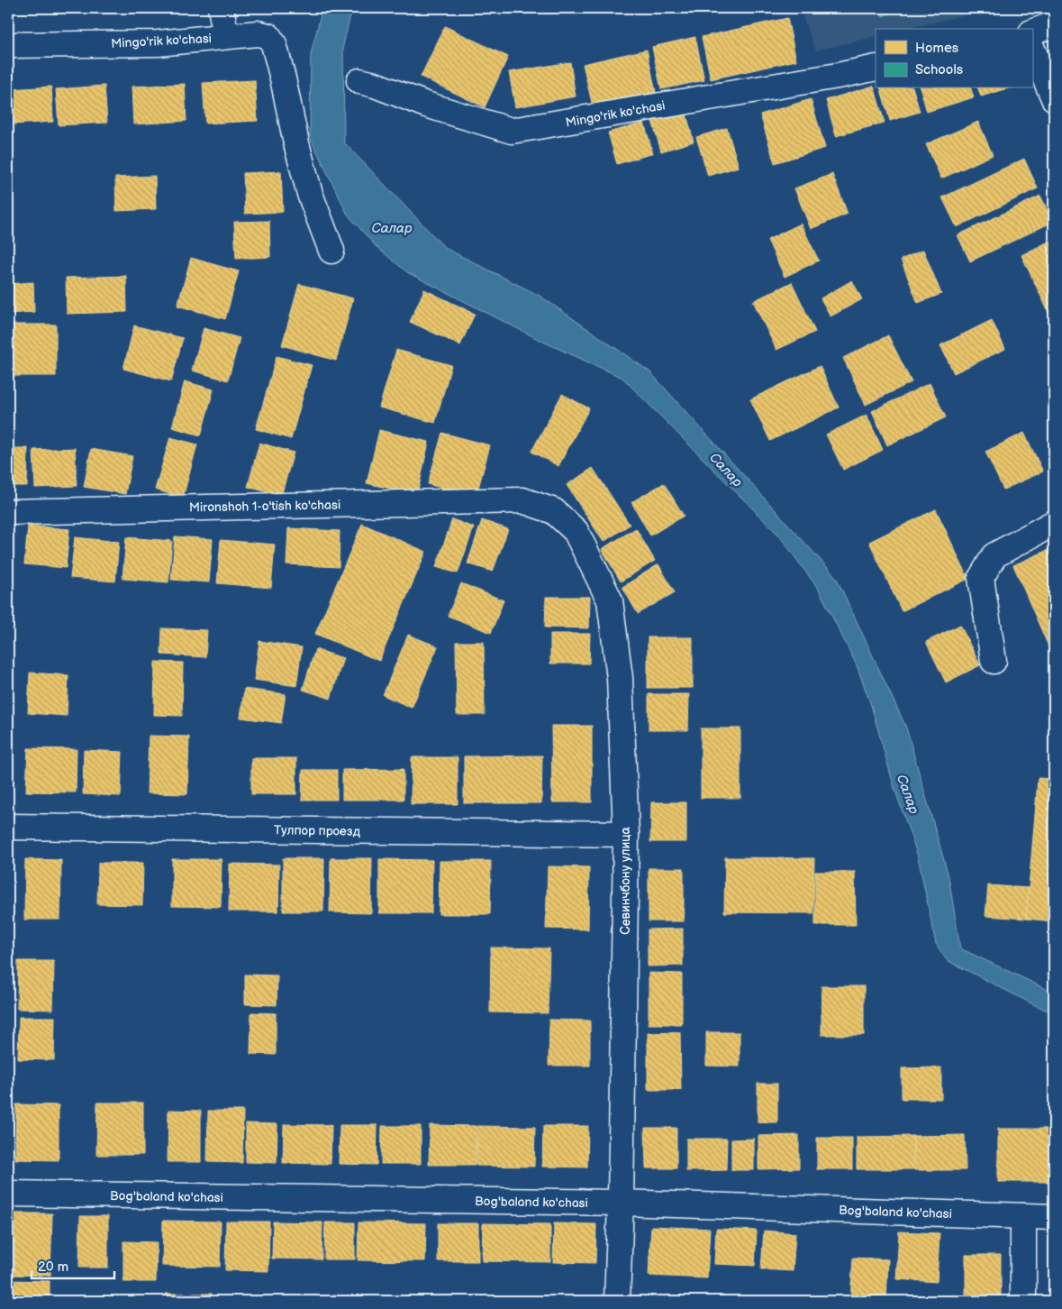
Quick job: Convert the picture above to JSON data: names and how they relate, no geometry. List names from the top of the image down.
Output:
{
  "streets": {
    "street": [
      "Mingo'rik ko'chasi",
      "Mironshoh 1-o'tish ko'chasi",
      "Тулпор проезд",
      "Севинчбону улица",
      "Bog'baland ko'chasi"
    ]
  },
  "crossings": [
    ["Mironshoh 1-o'tish ko'chasi", "Севинчбону улица"],
    ["Тулпор проезд", "Севинчбону улица"],
    ["Севинчбону улица", "Bog'baland ko'chasi"]
  ],
  "water": ["Салар"],
  "legend": ["Homes", "Schools"],
  "scale_bar": "20 m"
}
